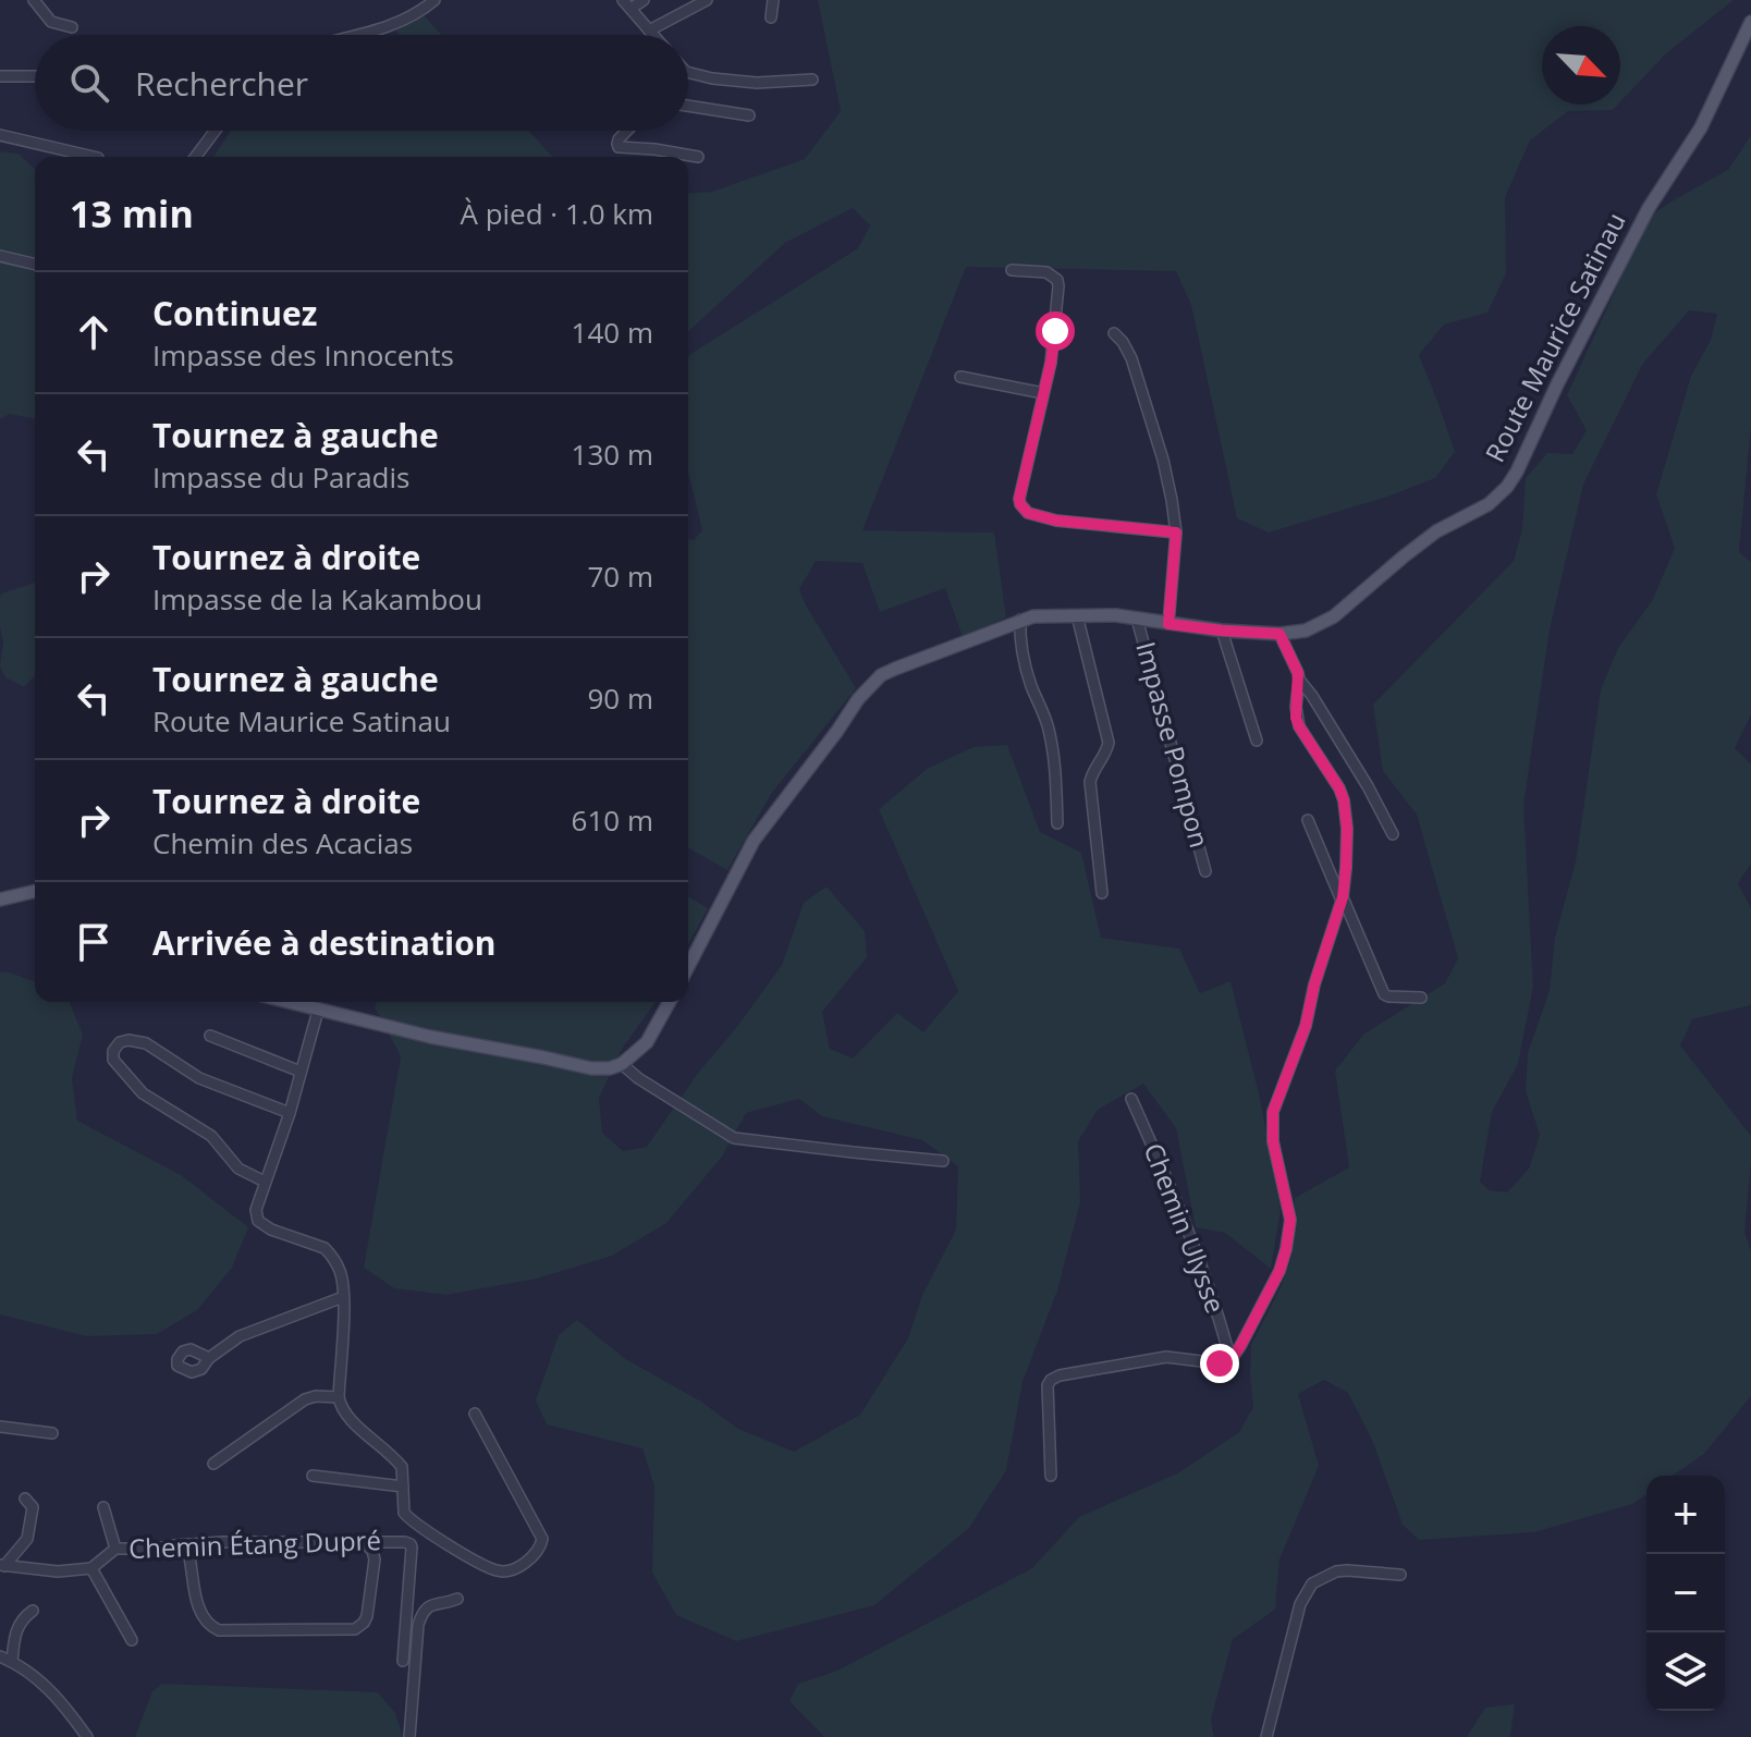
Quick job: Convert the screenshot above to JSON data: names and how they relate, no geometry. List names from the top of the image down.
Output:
{
  "streets": {
    "main road": ["Route Maurice Satinau"],
    "street": ["Impasse Pompon", "Chemin Ulysse", "Chemin Étang Dupré"]
  },
  "crossings": [
    ["Route Maurice Satinau", "Impasse Pompon"]
  ],
  "north": "bottom right",
  "page": {
    "search": "Rechercher",
    "heading": ["13 min", "À pied · 1.0 km"],
    "list": [
      ["Continuez", "Impasse des Innocents", "140 m"],
      ["Tournez à gauche", "Impasse du Paradis", "130 m"],
      ["Tournez à droite", "Impasse de la Kakambou", "70 m"],
      ["Tournez à gauche", "Route Maurice Satinau", "90 m"],
      ["Tournez à droite", "Chemin des Acacias", "610 m"],
      "Arrivée à destination"
    ],
    "map_buttons": ["+", "−"]
  }
}
